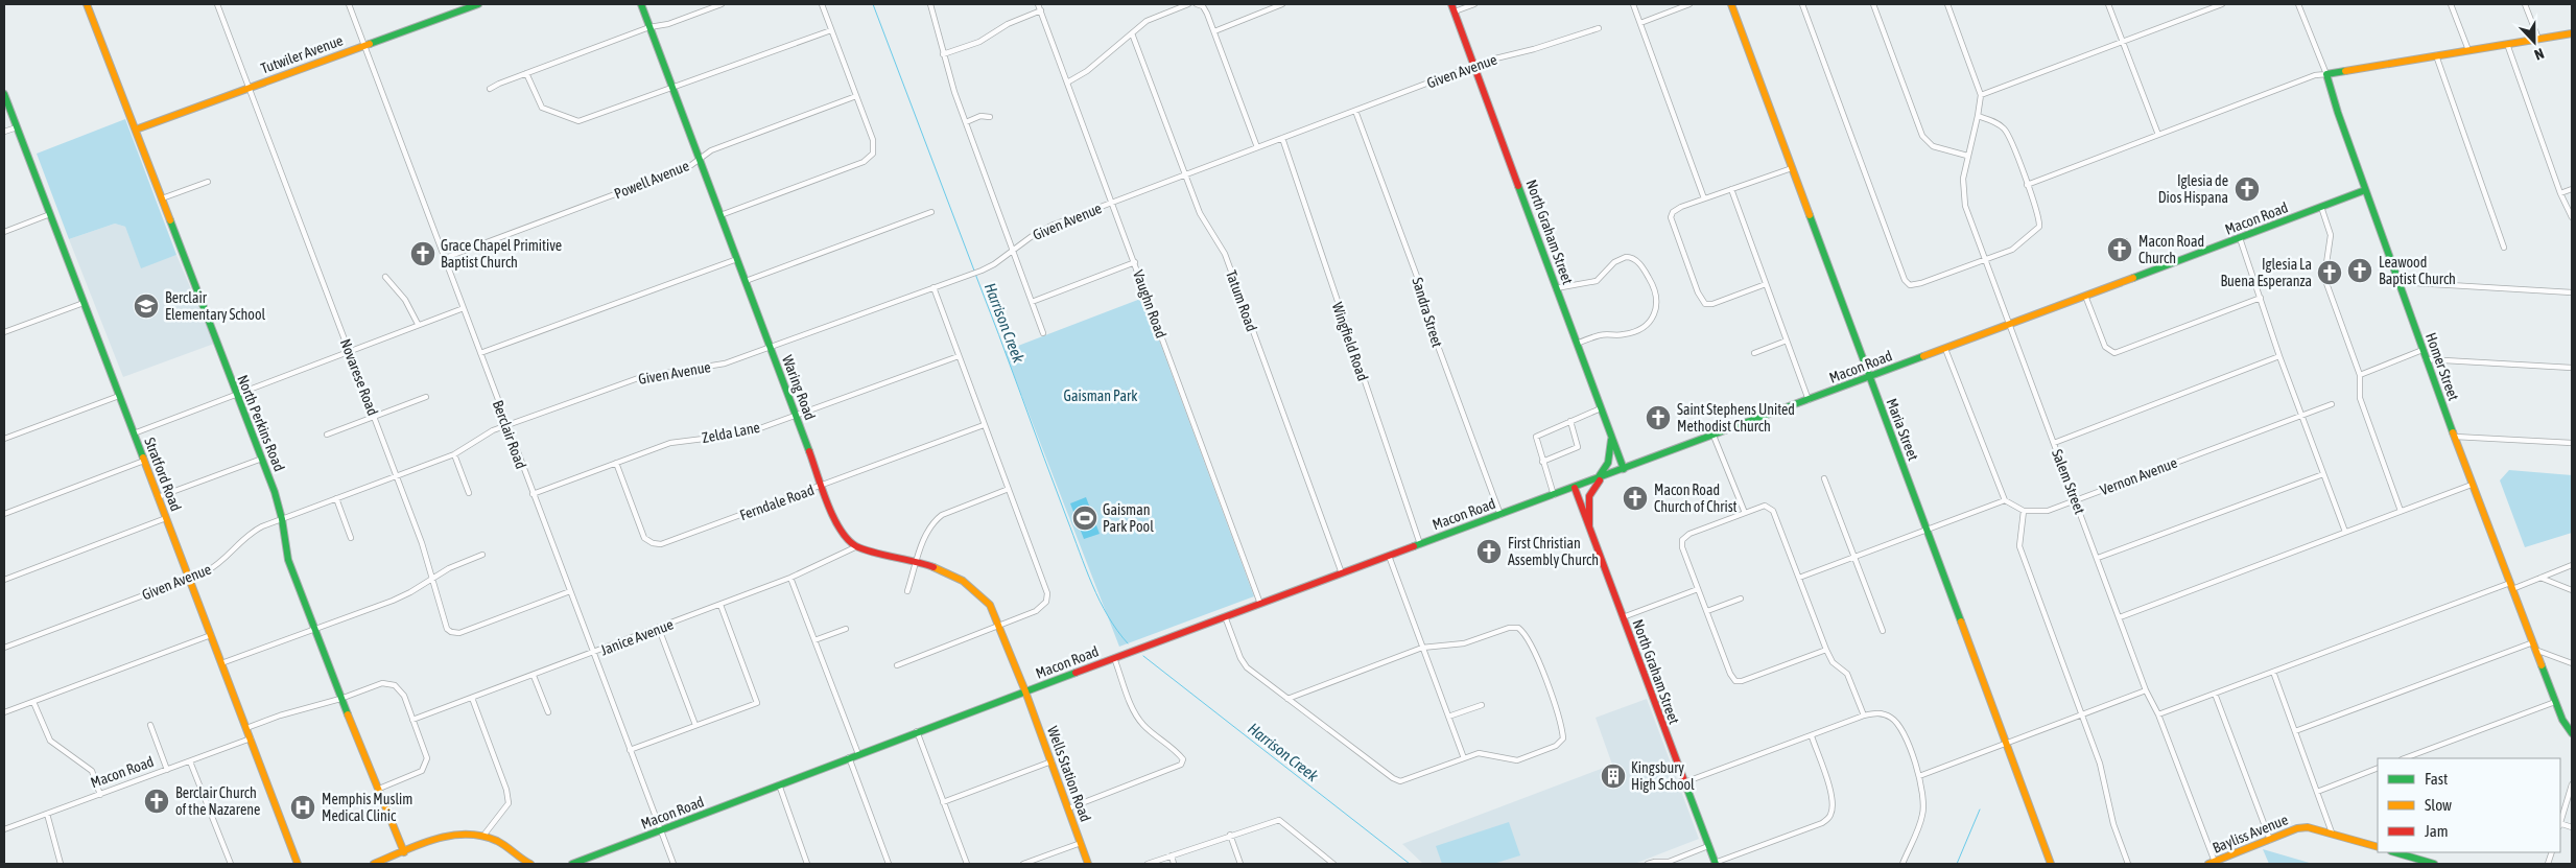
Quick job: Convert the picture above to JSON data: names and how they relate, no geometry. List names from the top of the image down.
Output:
{
  "streets": {
    "main road": [
      "Tutwiler Avenue",
      "Macon Road",
      "North Graham Street",
      "Homer Street",
      "Waring Road",
      "North Perkins Road",
      "Maria Street",
      "Stratford Road",
      "Wells Station Road",
      "Bayliss Avenue"
    ],
    "street": [
      "Given Avenue",
      "Powell Avenue",
      "Tatum Road",
      "Vaughn Road",
      "Sandra Street",
      "Wingfield Road",
      "Novarese Road",
      "Zelda Lane",
      "Berclair Road",
      "Vernon Avenue",
      "Salem Street",
      "Ferndale Road",
      "Janice Avenue"
    ]
  },
  "crossings": [
    ["Tutwiler Avenue", "Novarese Road"],
    ["Tutwiler Avenue", "North Perkins Road"],
    ["Tutwiler Avenue", "Berclair Road"],
    ["Given Avenue", "North Graham Street"],
    ["Given Avenue", "Tatum Road"],
    ["Given Avenue", "Vaughn Road"],
    ["Given Avenue", "Sandra Street"],
    ["Given Avenue", "Wingfield Road"],
    ["Given Avenue", "Novarese Road"],
    ["Given Avenue", "Waring Road"],
    ["Given Avenue", "North Perkins Road"],
    ["Given Avenue", "Berclair Road"],
    ["Given Avenue", "Stratford Road"],
    ["Powell Avenue", "Waring Road"],
    ["Powell Avenue", "Berclair Road"],
    ["Macon Road", "North Graham Street"],
    ["Macon Road", "Tatum Road"],
    ["Macon Road", "Vaughn Road"],
    ["Macon Road", "Sandra Street"],
    ["Macon Road", "Wingfield Road"],
    ["Macon Road", "Homer Street"],
    ["Macon Road", "Waring Road"],
    ["Macon Road", "Maria Street"],
    ["Macon Road", "Berclair Road"],
    ["Macon Road", "Stratford Road"],
    ["Macon Road", "Salem Street"],
    ["Macon Road", "Wells Station Road"],
    ["Novarese Road", "Berclair Road"],
    ["Waring Road", "Zelda Lane"],
    ["Waring Road", "Ferndale Road"],
    ["Waring Road", "Janice Avenue"],
    ["Waring Road", "Wells Station Road"],
    ["Zelda Lane", "Berclair Road"],
    ["Zelda Lane", "Ferndale Road"],
    ["Berclair Road", "Janice Avenue"],
    ["Vernon Avenue", "Salem Street"],
    ["Salem Street", "Bayliss Avenue"]
  ],
  "water": ["Harrison Creek"],
  "parks": ["Gaisman Park"],
  "places": {
    "church": [
      "Iglesia de Dios Hispana",
      "Macon Road Church",
      "Grace Chapel Primitive Baptist Church",
      "Leawood Baptist Church",
      "Iglesia La Buena Esperanza",
      "Saint Stephens United Methodist Church",
      "Macon Road Church of Christ",
      "First Christian Assembly Church",
      "Berclair Church of the Nazarene"
    ],
    "school or university": ["Berclair Elementary School"],
    "sports": ["Gaisman Park Pool"],
    "building": ["Kingsbury High School"],
    "hospital": ["Memphis Muslim Medical Clinic"]
  },
  "legend": ["Fast", "Slow", "Jam"],
  "north": "bottom"
}
